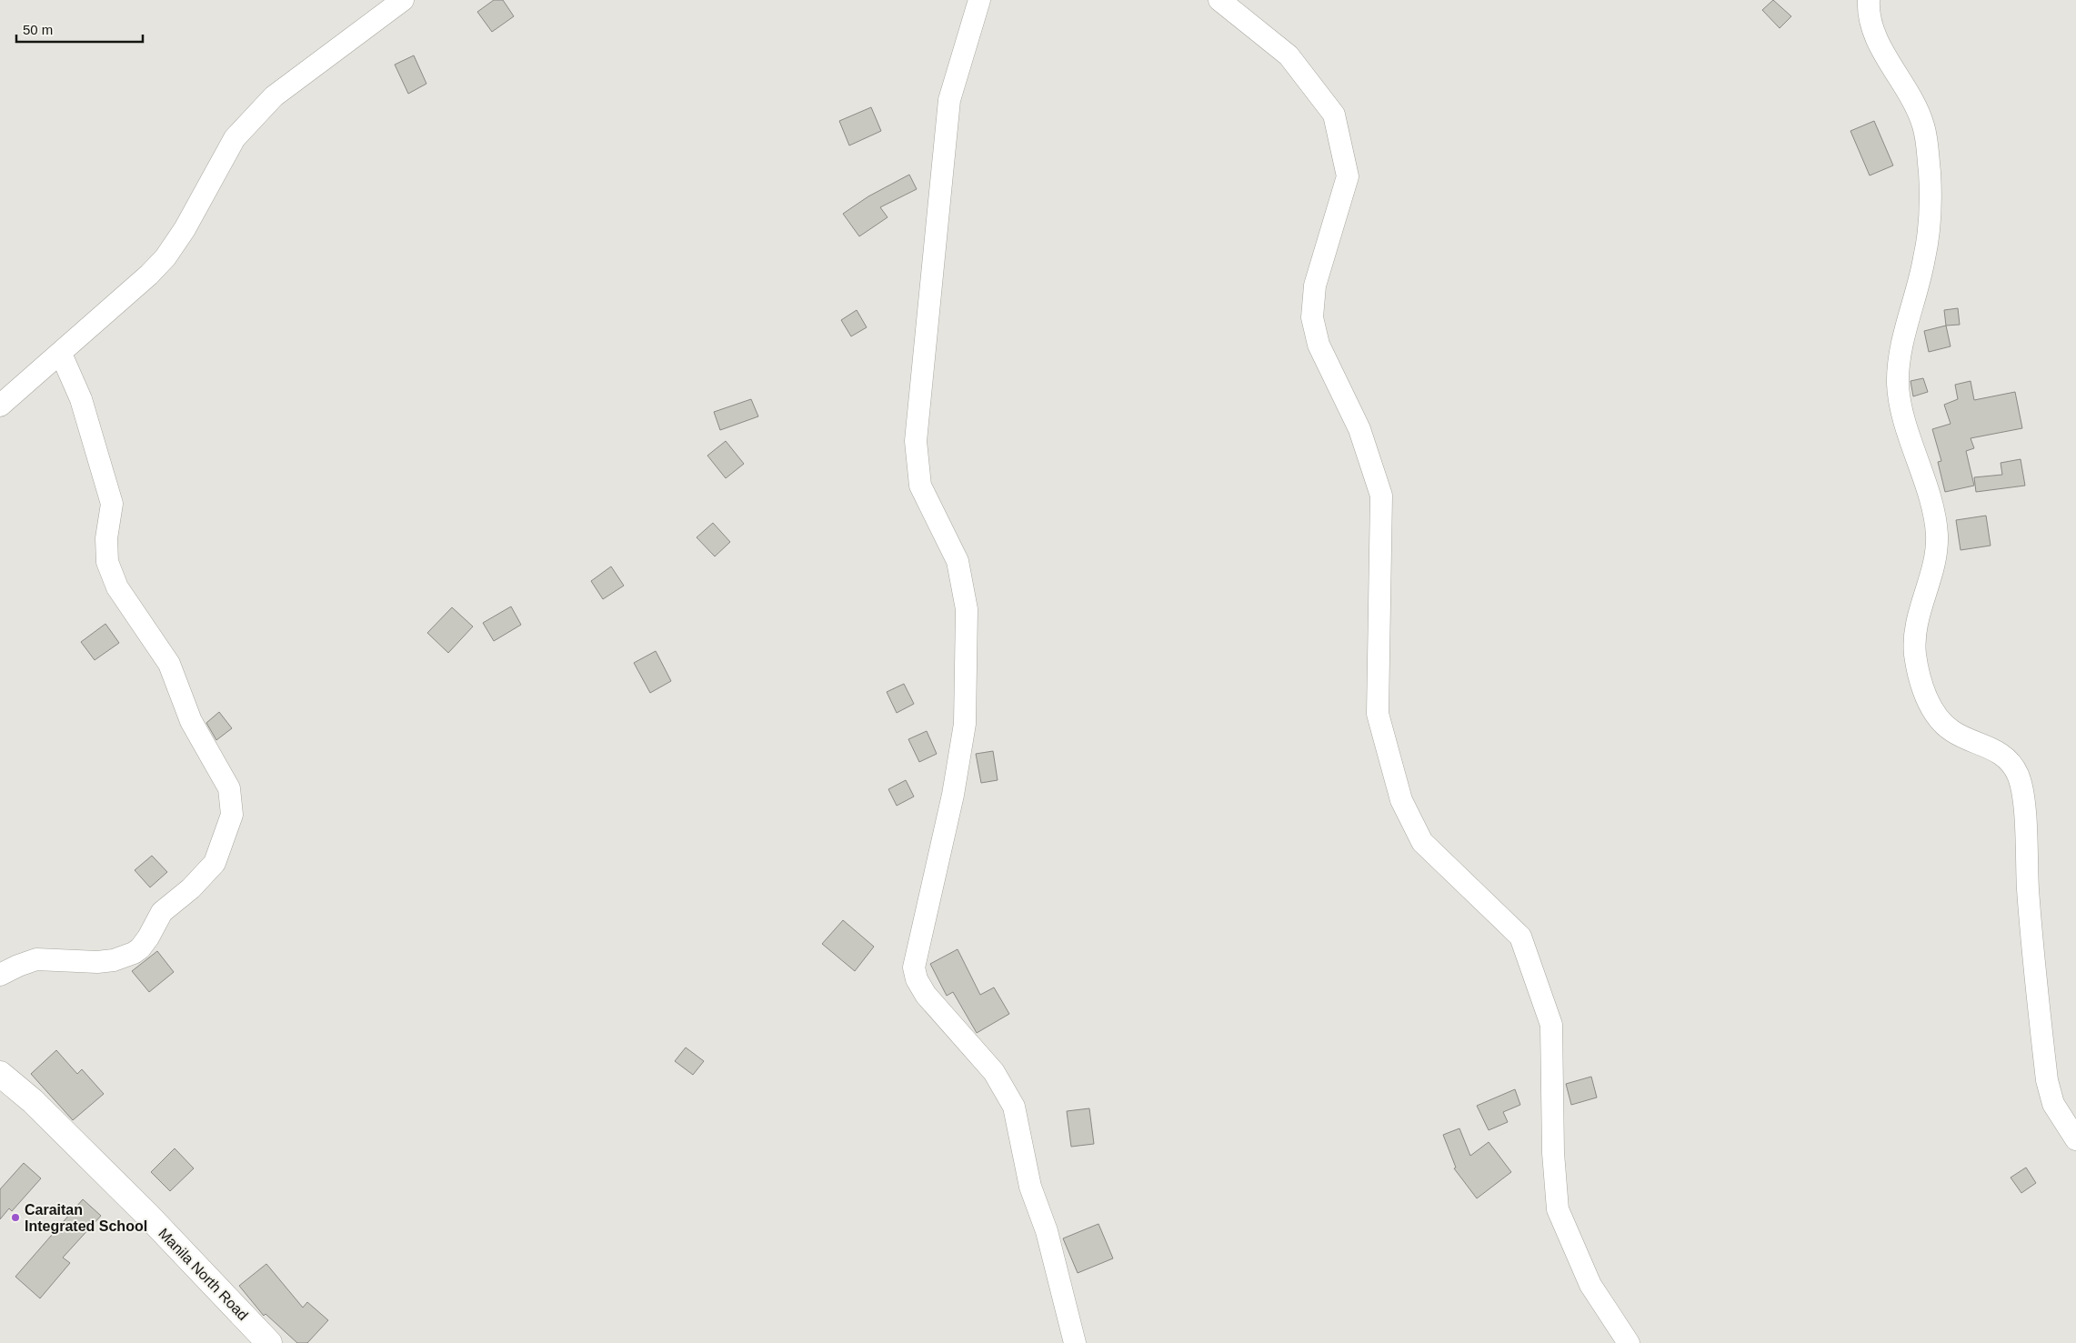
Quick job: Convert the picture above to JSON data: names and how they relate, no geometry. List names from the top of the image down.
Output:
{
  "streets": {
    "highway": ["Manila North Road"]
  },
  "places": ["Caraitan Integrated School"],
  "scale_bar": "50 m"
}
